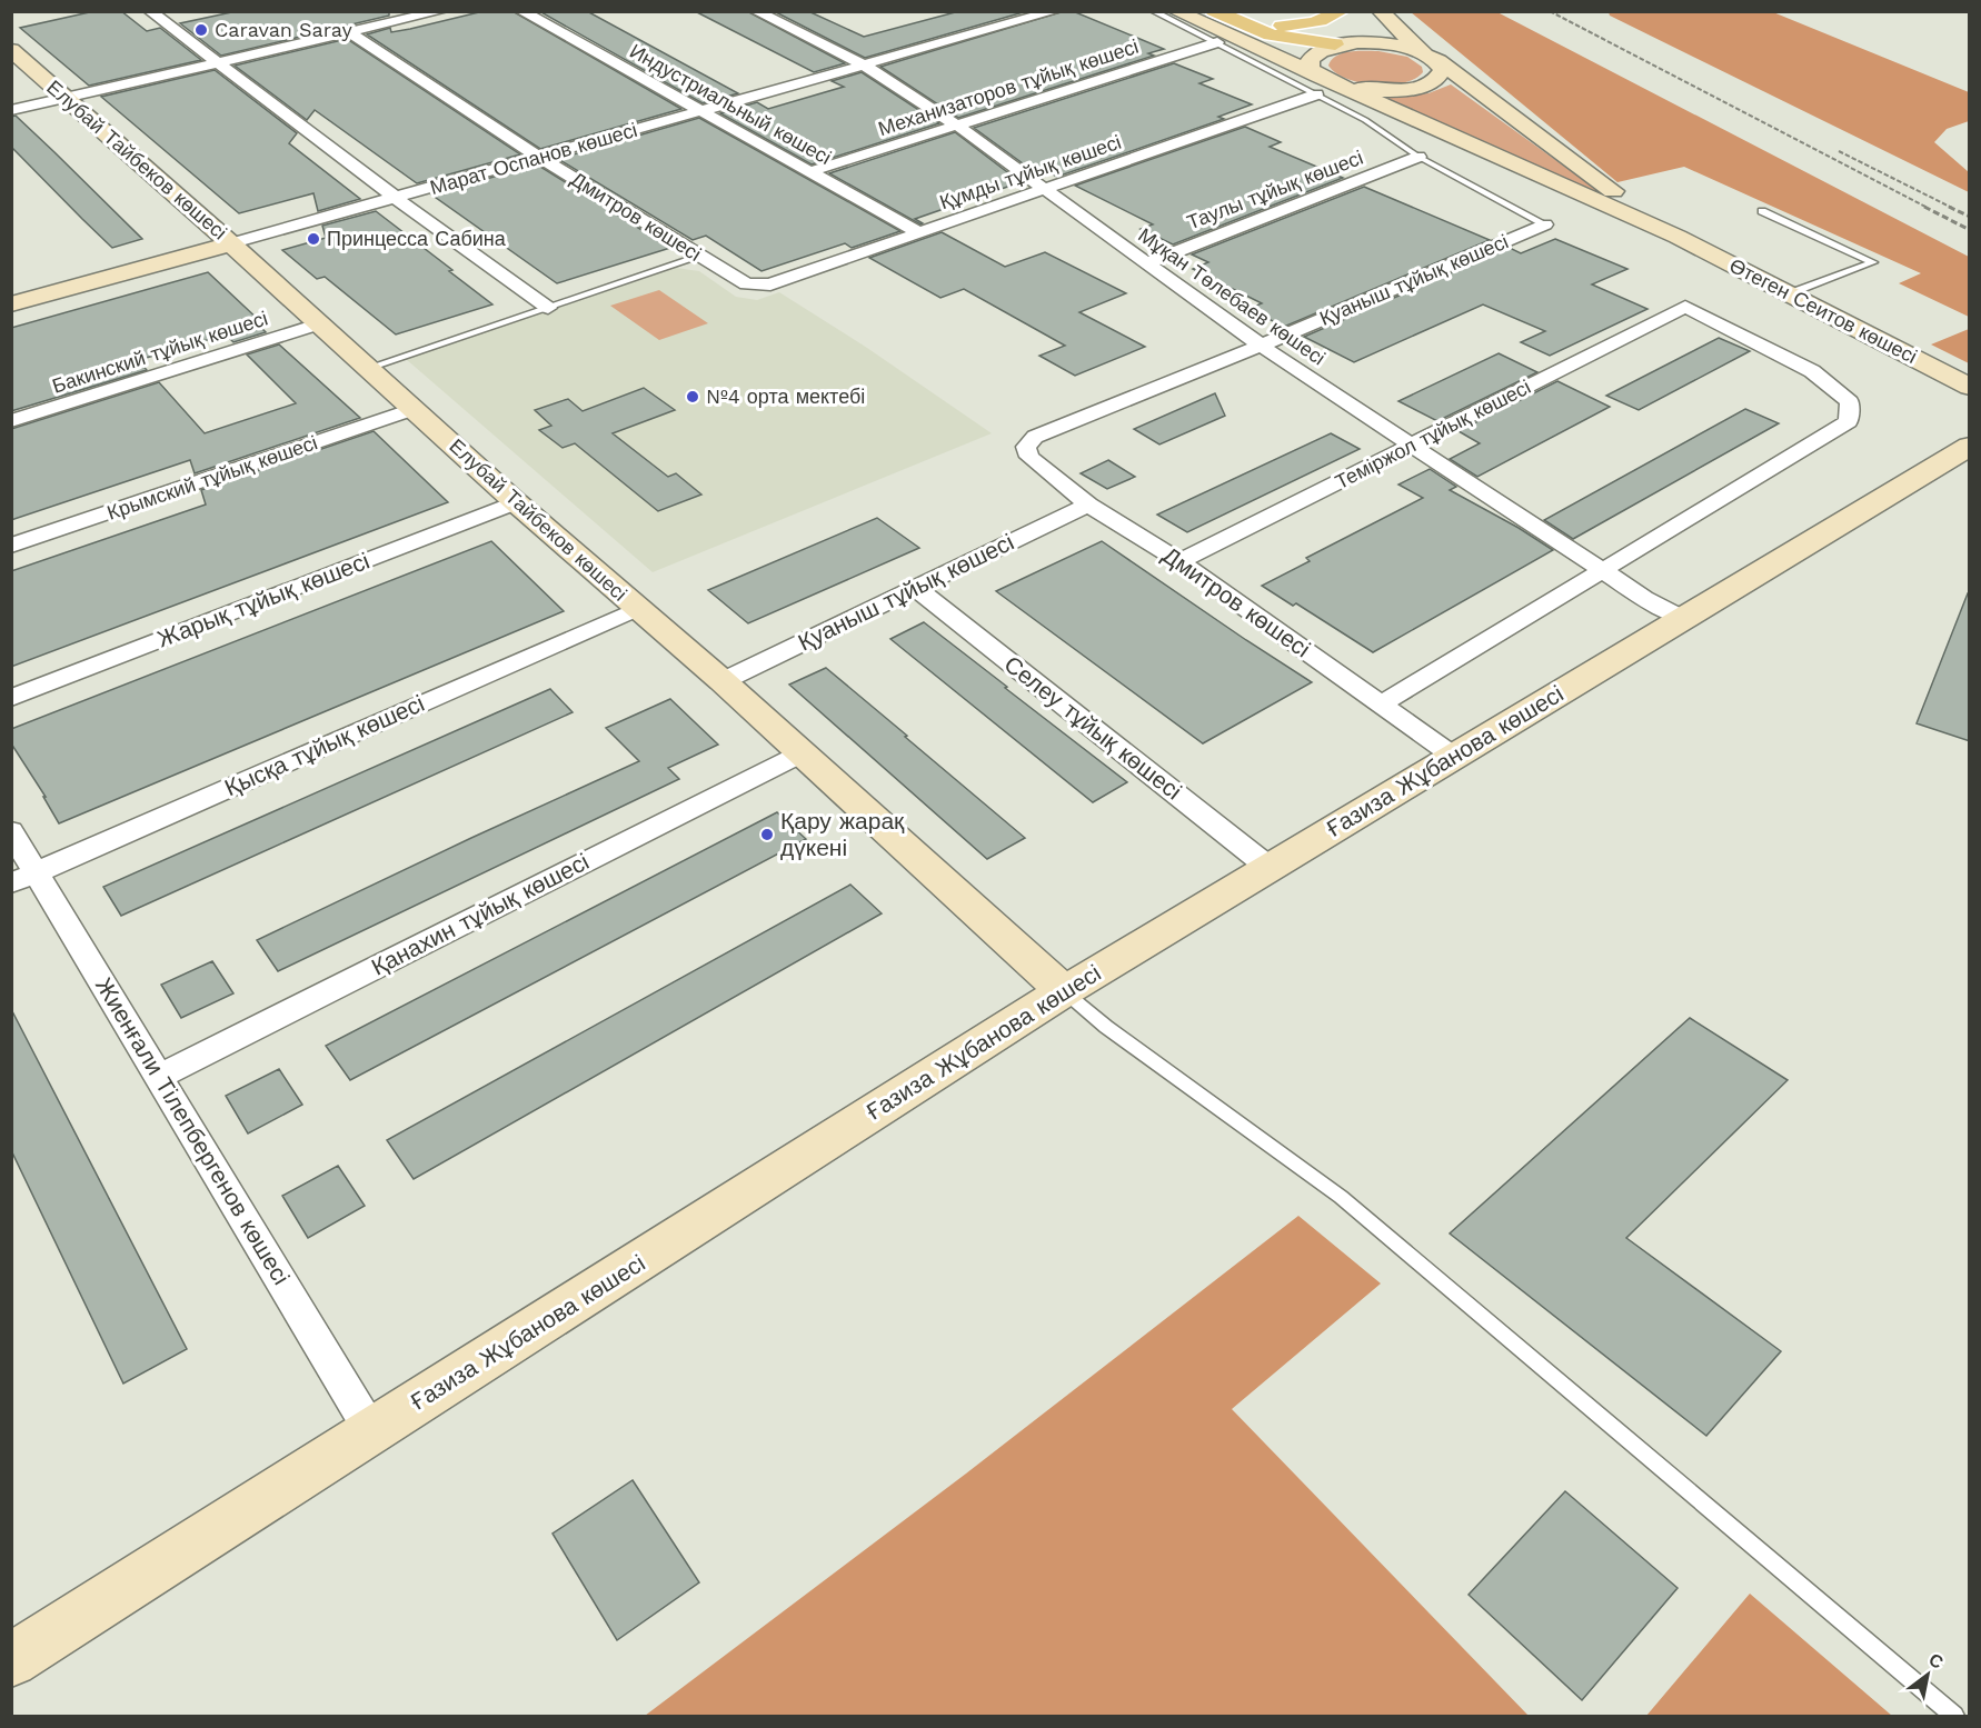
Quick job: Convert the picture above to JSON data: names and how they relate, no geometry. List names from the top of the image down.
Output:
{
  "streets": {
    "main road": [
      "Марат Оспанов көшесі",
      "Елубай Тайбеков көшесі",
      "Өтеген Сеитов көшесі",
      "Ғазиза Жұбанова көшесі"
    ],
    "street": [
      "Механизаторов тұйық көшесі",
      "Индустриальный көшесі",
      "Құмды тұйық көшесі",
      "Таулы тұйық көшесі",
      "Дмитров көшесі",
      "Қуаныш тұйық көшесі",
      "Мұқан Төлебаев көшесі",
      "Бакинский тұйық көшесі",
      "Теміржол тұйық көшесі",
      "Крымский тұйық көшесі",
      "Жарық тұйық көшесі",
      "Селеу тұйық көшесі",
      "Қысқа тұйық көшесі",
      "Қанахин тұйық көшесі",
      "Жиенғали Тілепбергенов көшесі"
    ]
  },
  "crossings": [
    ["Механизаторов тұйық көшесі", "Индустриальный көшесі"],
    ["Механизаторов тұйық көшесі", "Мұқан Төлебаев көшесі"],
    ["Индустриальный көшесі", "Марат Оспанов көшесі"],
    ["Индустриальный көшесі", "Құмды тұйық көшесі"],
    ["Марат Оспанов көшесі", "Елубай Тайбеков көшесі"],
    ["Марат Оспанов көшесі", "Дмитров көшесі"],
    ["Марат Оспанов көшесі", "Мұқан Төлебаев көшесі"],
    ["Елубай Тайбеков көшесі", "Қуаныш тұйық көшесі"],
    ["Елубай Тайбеков көшесі", "Бакинский тұйық көшесі"],
    ["Елубай Тайбеков көшесі", "Крымский тұйық көшесі"],
    ["Елубай Тайбеков көшесі", "Жарық тұйық көшесі"],
    ["Елубай Тайбеков көшесі", "Қысқа тұйық көшесі"],
    ["Елубай Тайбеков көшесі", "Ғазиза Жұбанова көшесі"],
    ["Елубай Тайбеков көшесі", "Қанахин тұйық көшесі"],
    ["Құмды тұйық көшесі", "Дмитров көшесі"],
    ["Құмды тұйық көшесі", "Мұқан Төлебаев көшесі"],
    ["Таулы тұйық көшесі", "Мұқан Төлебаев көшесі"],
    ["Дмитров көшесі", "Қуаныш тұйық көшесі"],
    ["Дмитров көшесі", "Теміржол тұйық көшесі"],
    ["Дмитров көшесі", "Ғазиза Жұбанова көшесі"],
    ["Қуаныш тұйық көшесі", "Мұқан Төлебаев көшесі"],
    ["Қуаныш тұйық көшесі", "Селеу тұйық көшесі"],
    ["Мұқан Төлебаев көшесі", "Теміржол тұйық көшесі"],
    ["Мұқан Төлебаев көшесі", "Ғазиза Жұбанова көшесі"],
    ["Селеу тұйық көшесі", "Ғазиза Жұбанова көшесі"],
    ["Қысқа тұйық көшесі", "Жиенғали Тілепбергенов көшесі"],
    ["Ғазиза Жұбанова көшесі", "Жиенғали Тілепбергенов көшесі"],
    ["Қанахин тұйық көшесі", "Жиенғали Тілепбергенов көшесі"]
  ],
  "places": [
    "Caravan Saray",
    "Принцесса Сабина",
    "№4 орта мектебі",
    "Қару жарақ дүкені"
  ],
  "north": "top right"
}
